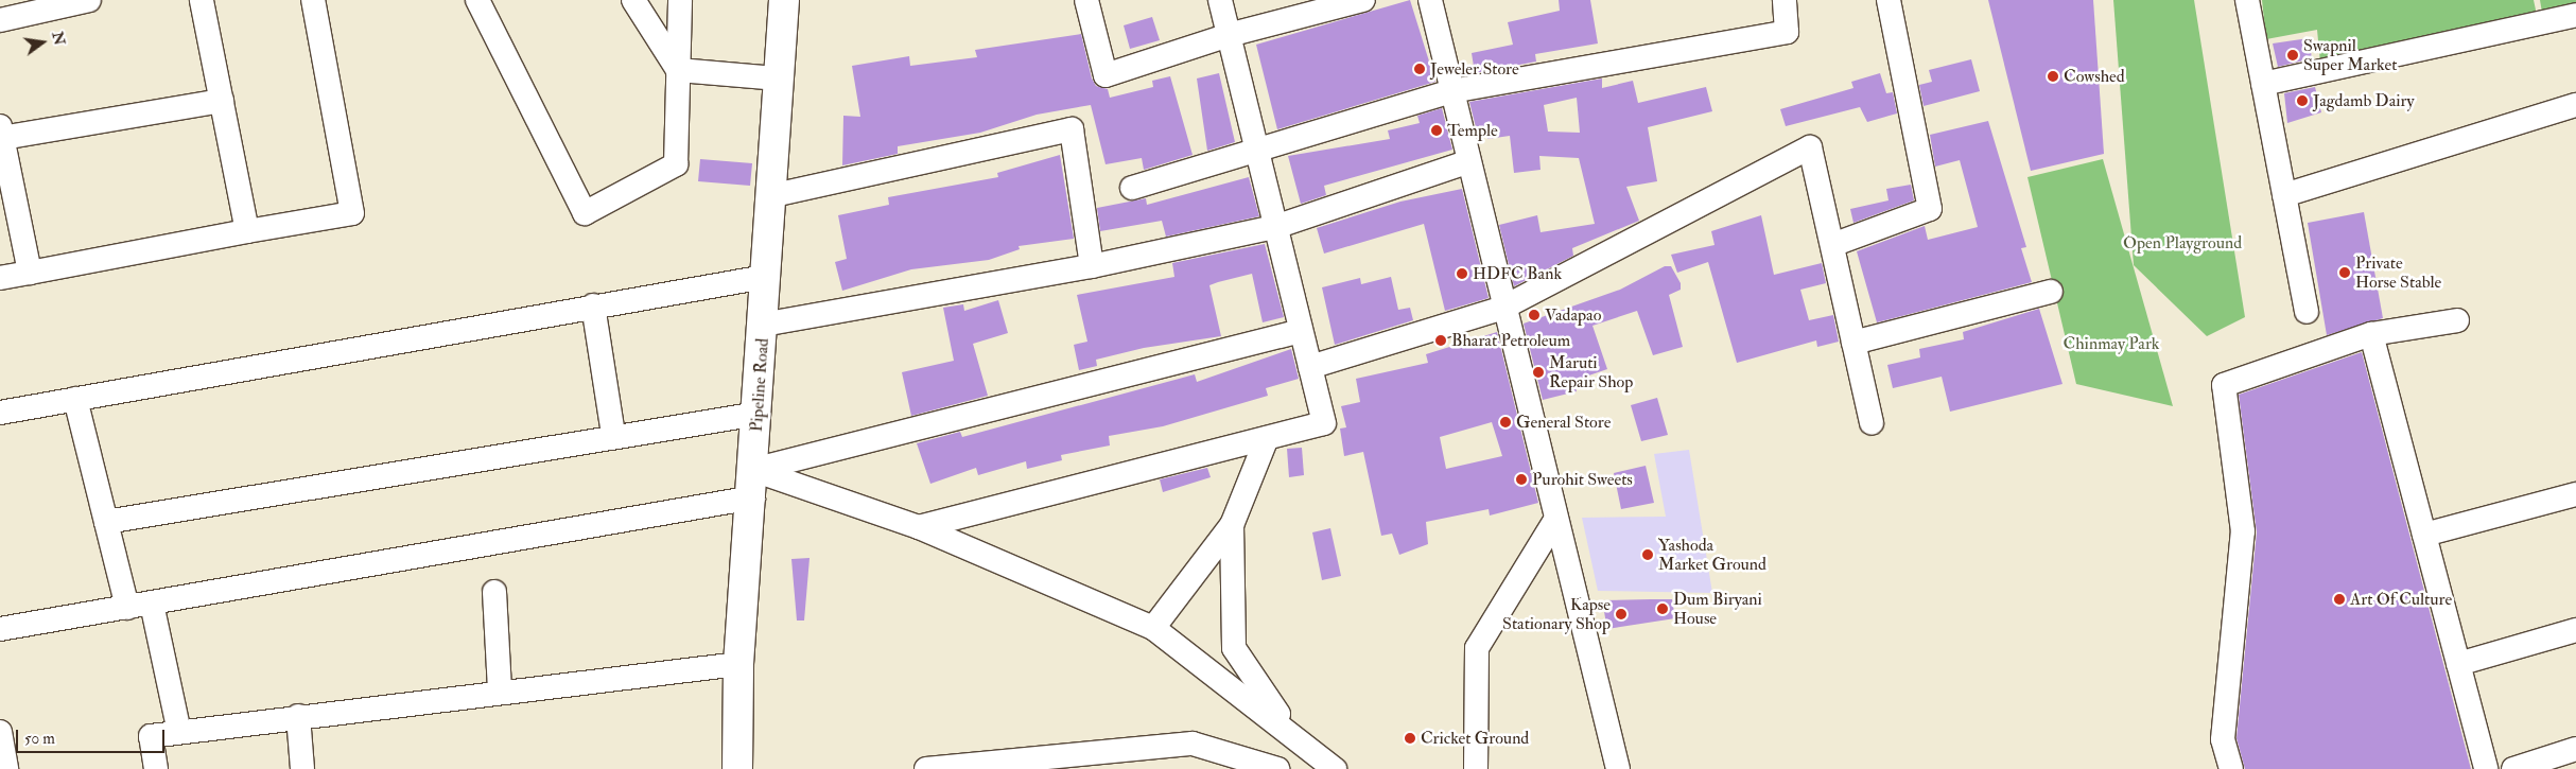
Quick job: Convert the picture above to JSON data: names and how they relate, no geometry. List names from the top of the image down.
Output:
{
  "streets": {
    "main road": ["Pipeline Road"]
  },
  "parks": ["Open Playground", "Chinmay Park"],
  "places": [
    "Swapnil Super Market",
    "Jeweler Store",
    "Cowshed",
    "Jagdamb Dairy",
    "Temple",
    "Private Horse Stable",
    "HDFC Bank",
    "Vadapao",
    "Bharat Petroleum",
    "Maruti Repair Shop",
    "General Store",
    "Purohit Sweets",
    "Yashoda Market Ground",
    "Art Of Culture",
    "Dum Biryani House",
    "Kapse Stationary Shop",
    "Cricket Ground"
  ],
  "scale_bar": "50 m",
  "north": "right"
}
